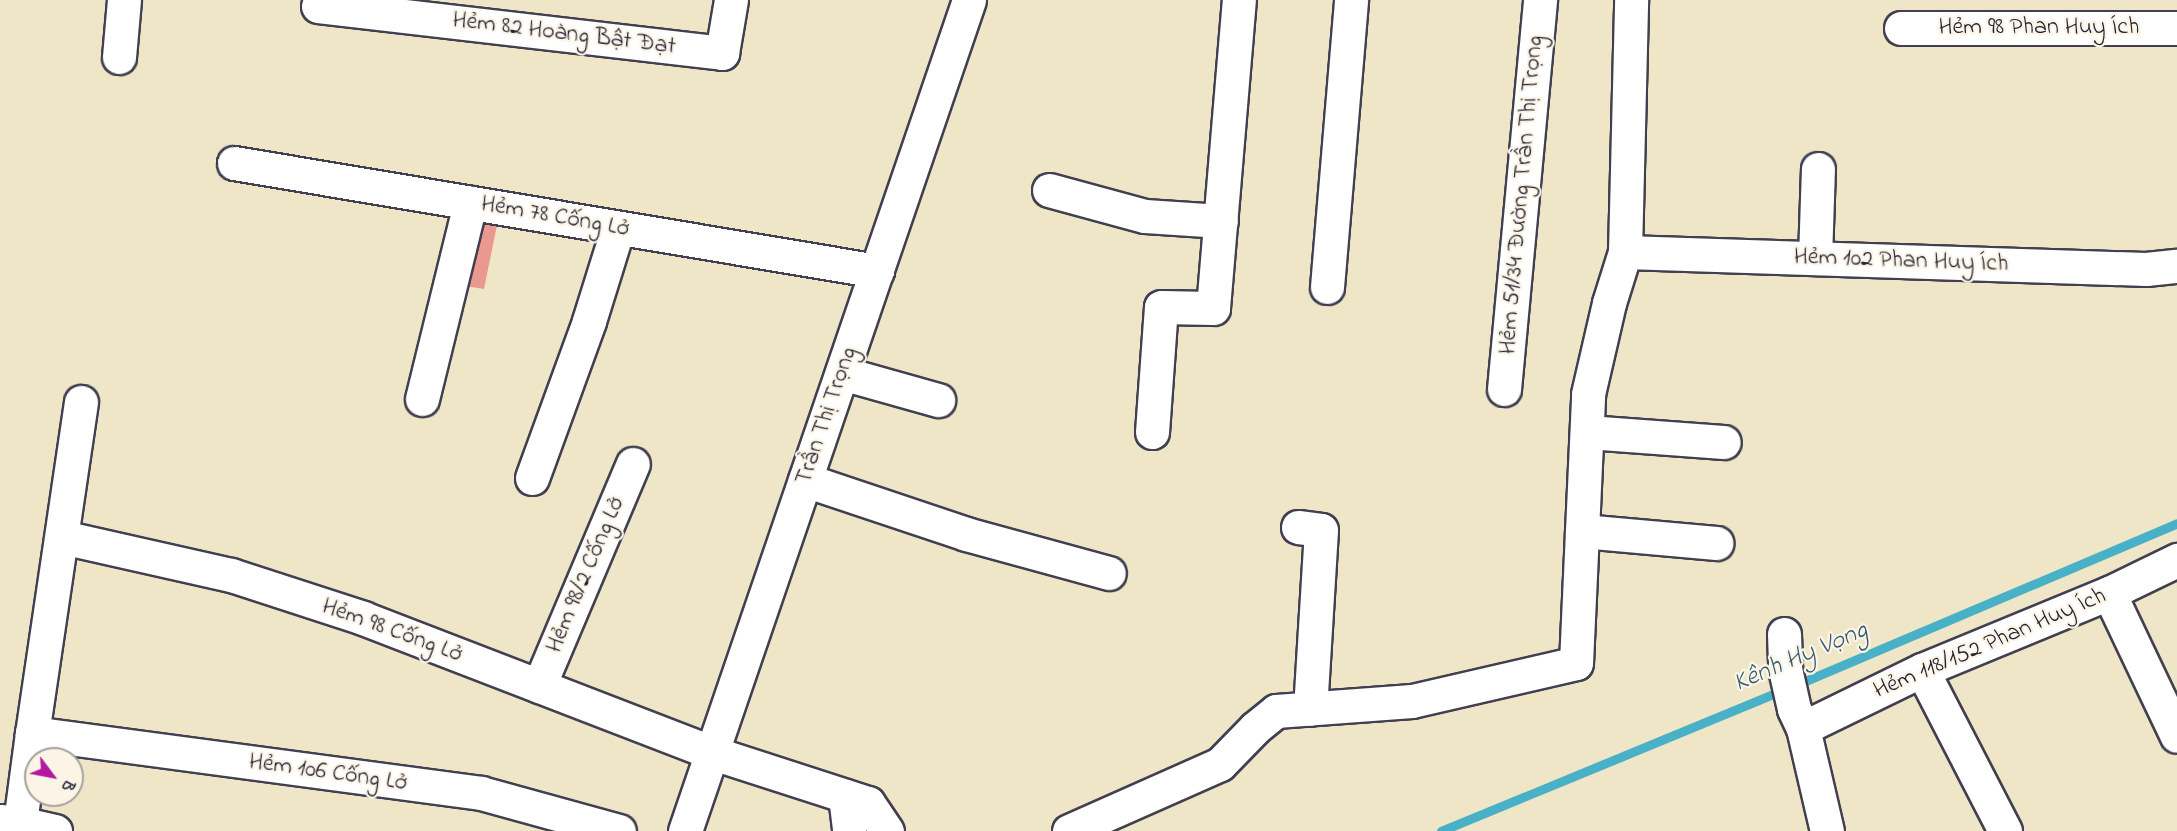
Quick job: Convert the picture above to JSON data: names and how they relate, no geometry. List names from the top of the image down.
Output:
{
  "streets": {
    "street": [
      "Hẻm 98 Phan Huy Ích",
      "Hẻm 82 Hoàng Bật Đạt",
      "Hẻm 51/34 Đường Trần Thị Trọng",
      "Hẻm 78 Cống Lở",
      "Hẻm 102 Phan Huy Ích",
      "Trần Thị Trọng",
      "Hẻm 98/2 Cống Lở",
      "Hẻm 98 Cống Lở",
      "Hẻm 118/152 Phan Huy Ích",
      "Hẻm 106 Cống Lở"
    ]
  },
  "crossings": [
    ["Hẻm 78 Cống Lở", "Trần Thị Trọng"],
    ["Trần Thị Trọng", "Hẻm 98 Cống Lở"],
    ["Hẻm 98/2 Cống Lở", "Hẻm 98 Cống Lở"]
  ],
  "water": ["Kênh Hy Vọng"],
  "north": "bottom right"
}
